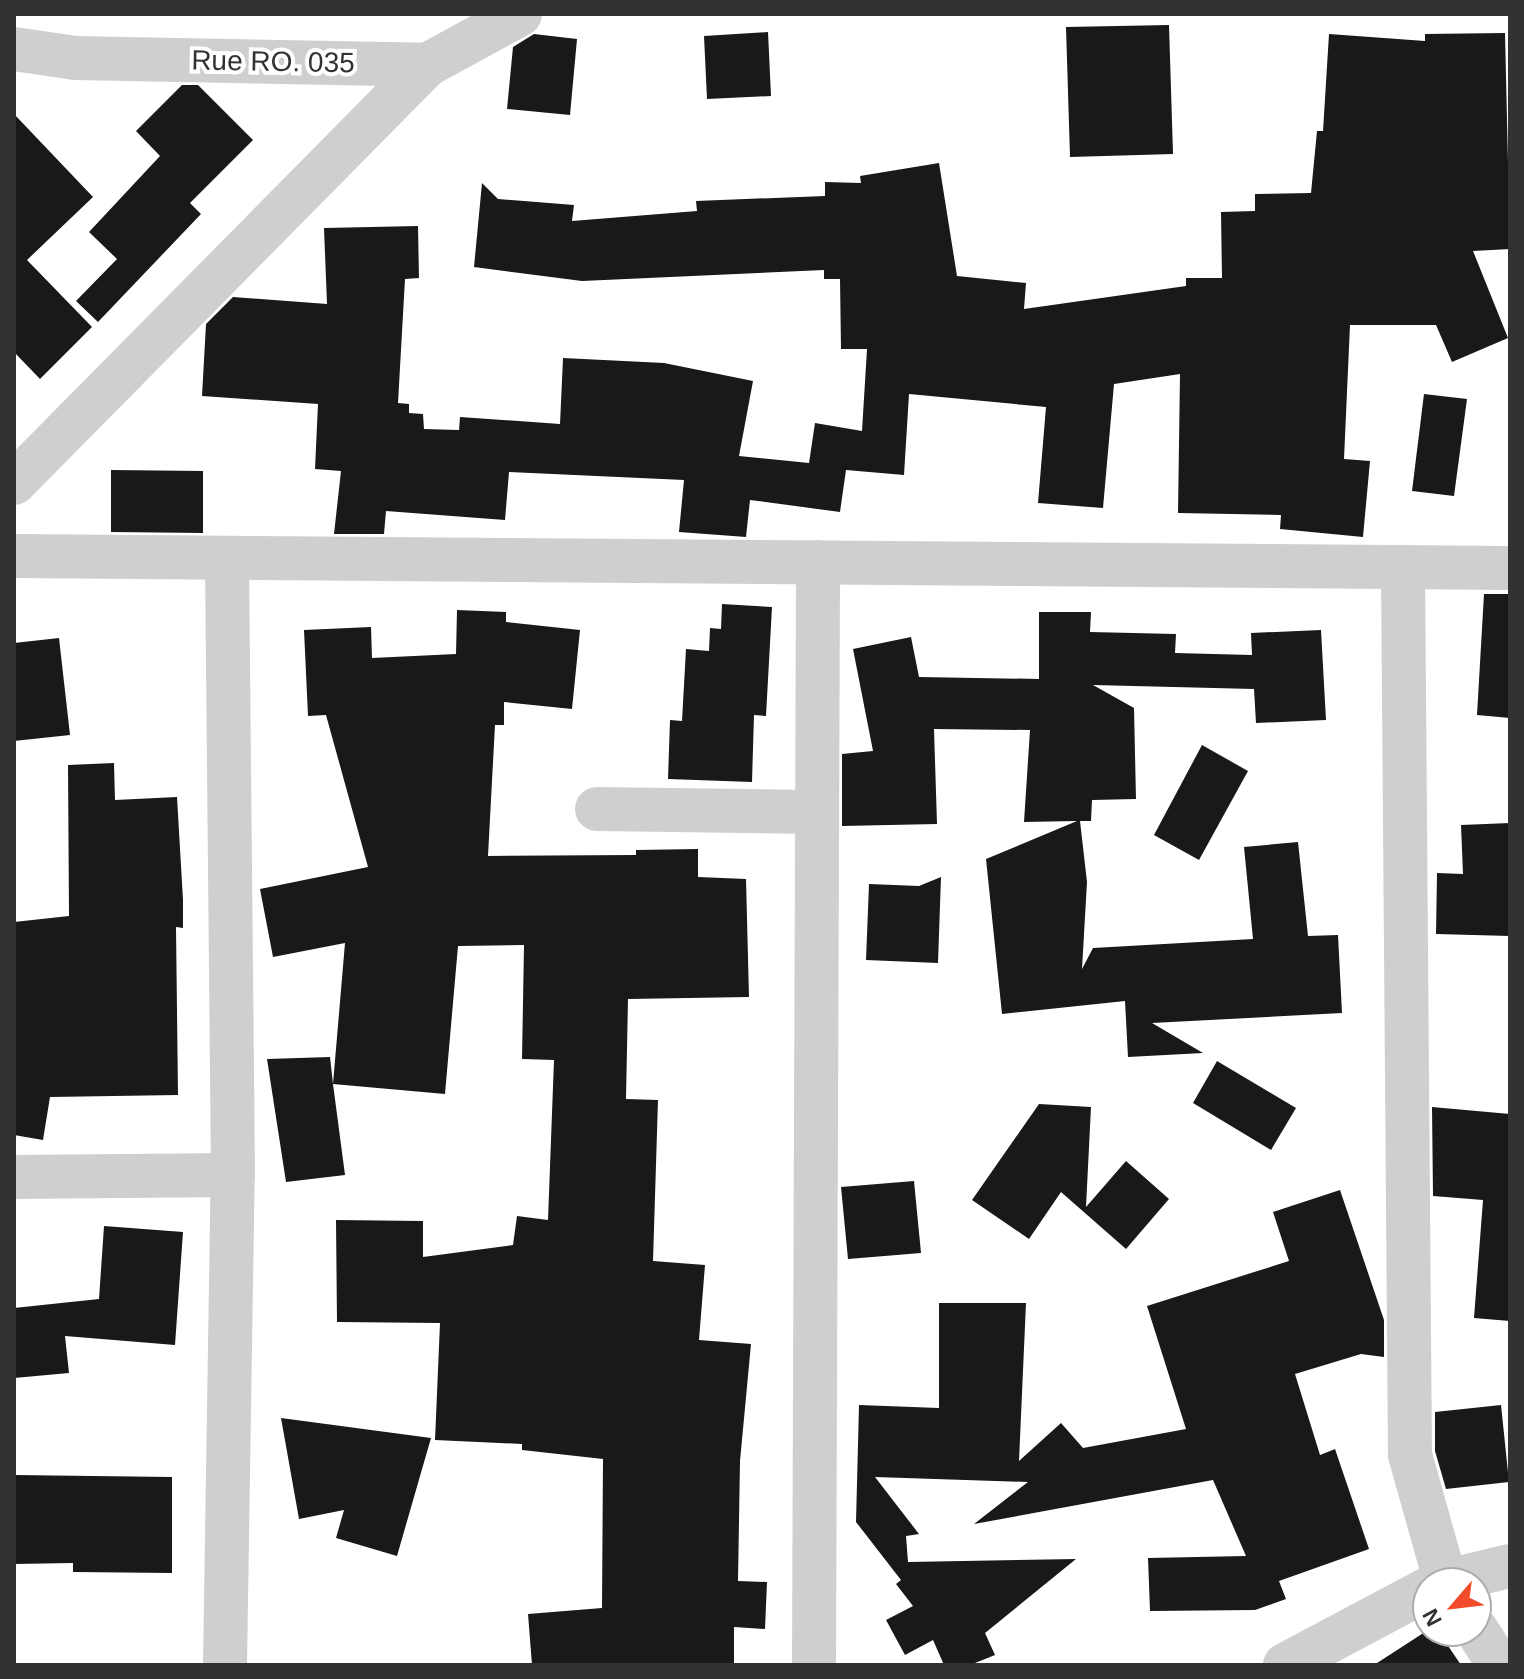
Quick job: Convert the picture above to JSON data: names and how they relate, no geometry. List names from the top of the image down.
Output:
{
  "streets": {
    "street": ["Rue RO. 035"]
  },
  "north": "bottom left"
}
